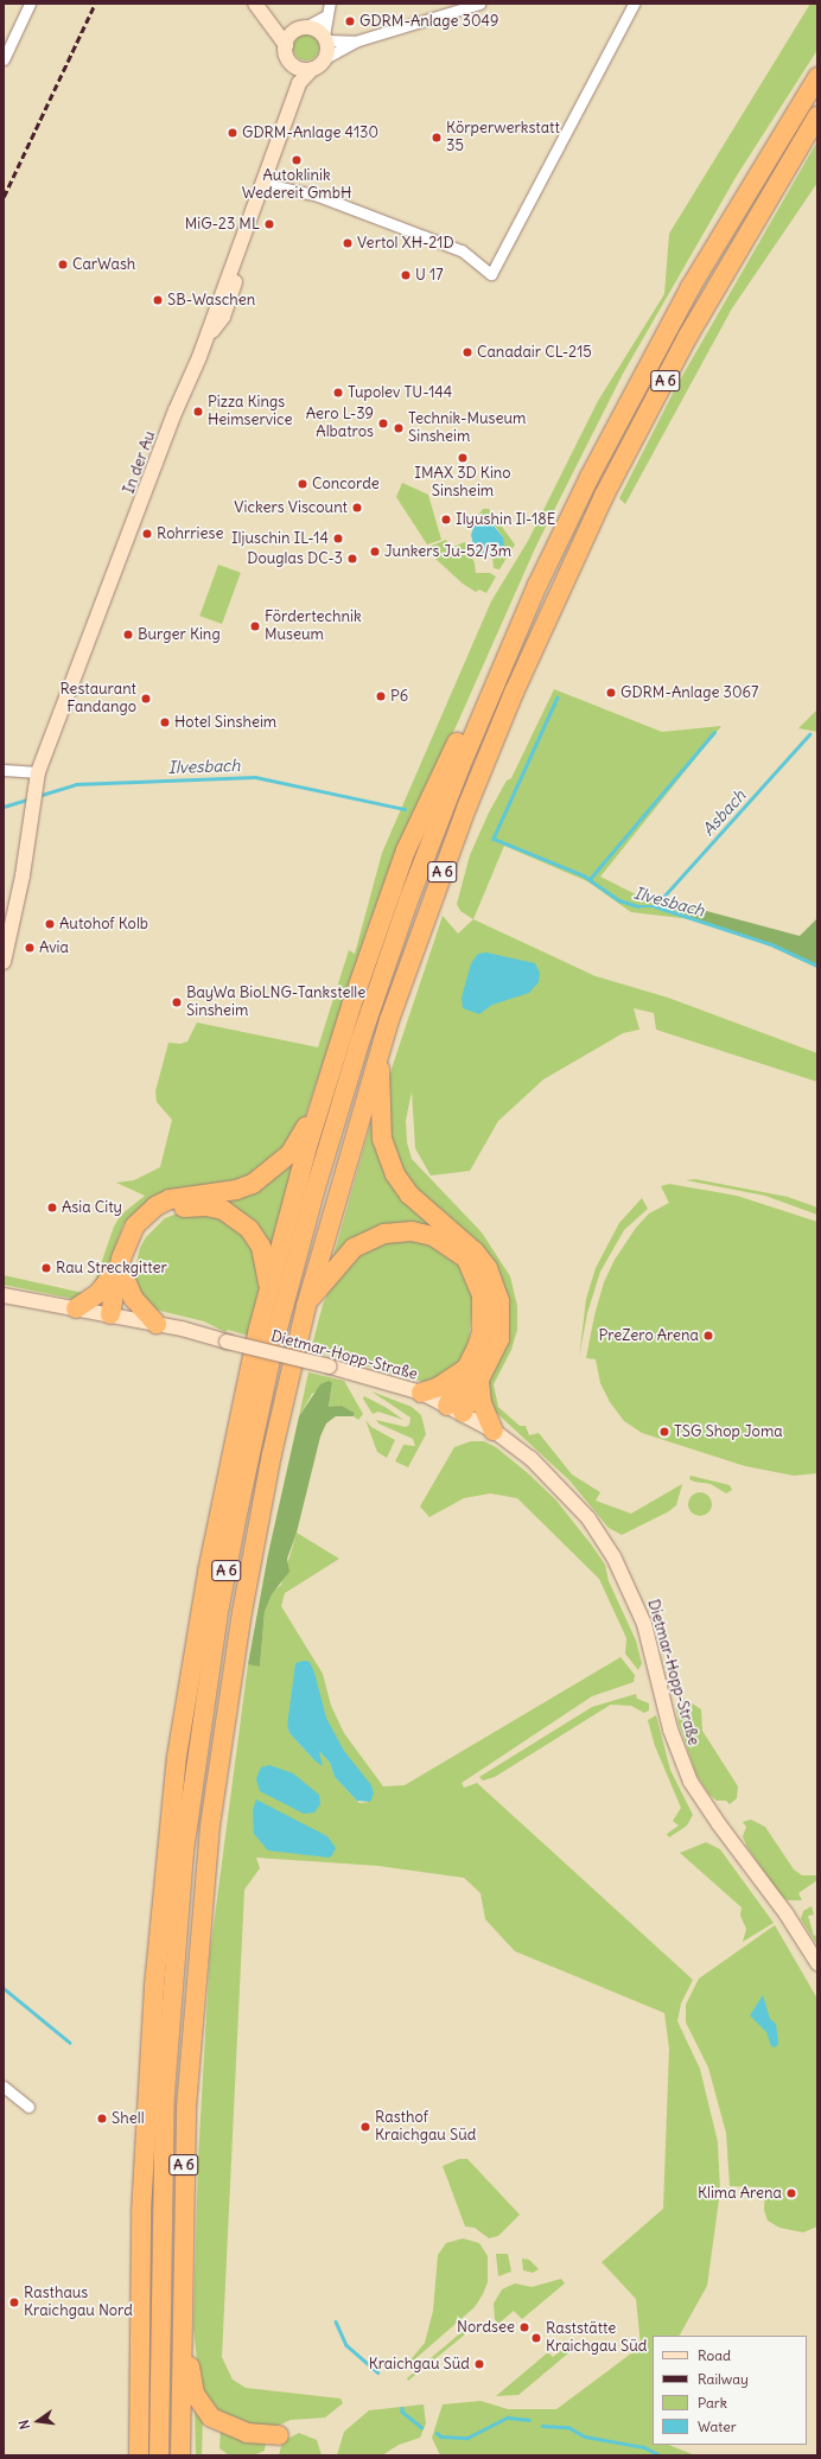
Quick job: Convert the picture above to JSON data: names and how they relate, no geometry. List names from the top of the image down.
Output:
{
  "streets": {
    "highway": ["A 6"],
    "street": ["In der Au", "Dietmar-Hopp-Straße"]
  },
  "water": ["Ilvesbach", "Asbach"],
  "places": [
    "GDRM-Anlage 3049",
    "GDRM-Anlage 4130",
    "Körperwerkstatt 35",
    "Autoklinik Wedereit GmbH",
    "MiG-23 ML",
    "Vertol XH-21D",
    "CarWash",
    "U 17",
    "SB-Waschen",
    "Canadair CL-215",
    "Tupolev TU-144",
    "Pizza Kings Heimservice",
    "Aero L-39 Albatros",
    "Technik-Museum Sinsheim",
    "IMAX 3D Kino Sinsheim",
    "Concorde",
    "Vickers Viscount",
    "Ilyushin Il-18E",
    "Rohrriese",
    "Iljuschin IL-14",
    "Junkers Ju-52/3m",
    "Douglas DC-3",
    "Fördertechnik Museum",
    "Burger King",
    "GDRM-Anlage 3067",
    "P6",
    "Restaurant Fandango",
    "Hotel Sinsheim",
    "Autohof Kolb",
    "Avia",
    "BayWa BioLNG-Tankstelle Sinsheim",
    "Asia City",
    "Rau Streckgitter",
    "PreZero Arena",
    "TSG Shop Joma",
    "Shell",
    "Rasthof Kraichgau Süd",
    "Klima Arena",
    "Rasthaus Kraichgau Nord",
    "Nordsee",
    "Raststätte Kraichgau Süd",
    "Kraichgau Süd"
  ],
  "legend": [
    "Road",
    "Railway",
    "Park",
    "Water"
  ],
  "north": "left"
}
